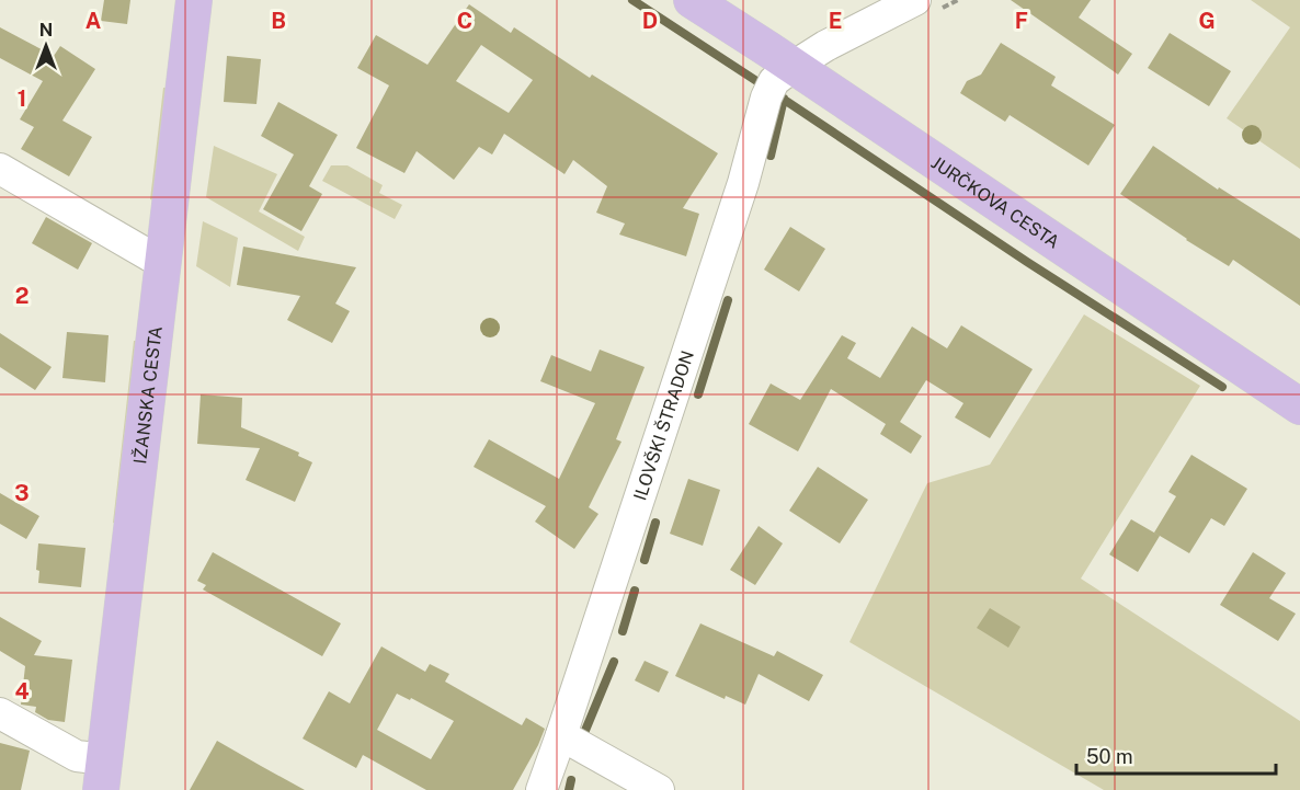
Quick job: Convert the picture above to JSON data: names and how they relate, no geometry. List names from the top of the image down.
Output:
{
  "streets": {
    "main road": ["JURČKOVA CESTA", "IŽANSKA CESTA"],
    "street": ["ILOVŠKI ŠTRADON"]
  },
  "crossings": [
    ["JURČKOVA CESTA", "ILOVŠKI ŠTRADON"]
  ],
  "scale_bar": "50 m",
  "north": "top",
  "grid": {
    "columns": [
      "A",
      "B",
      "C",
      "D",
      "E",
      "F",
      "G"
    ],
    "rows": [
      "1",
      "2",
      "3",
      "4"
    ]
  }
}
